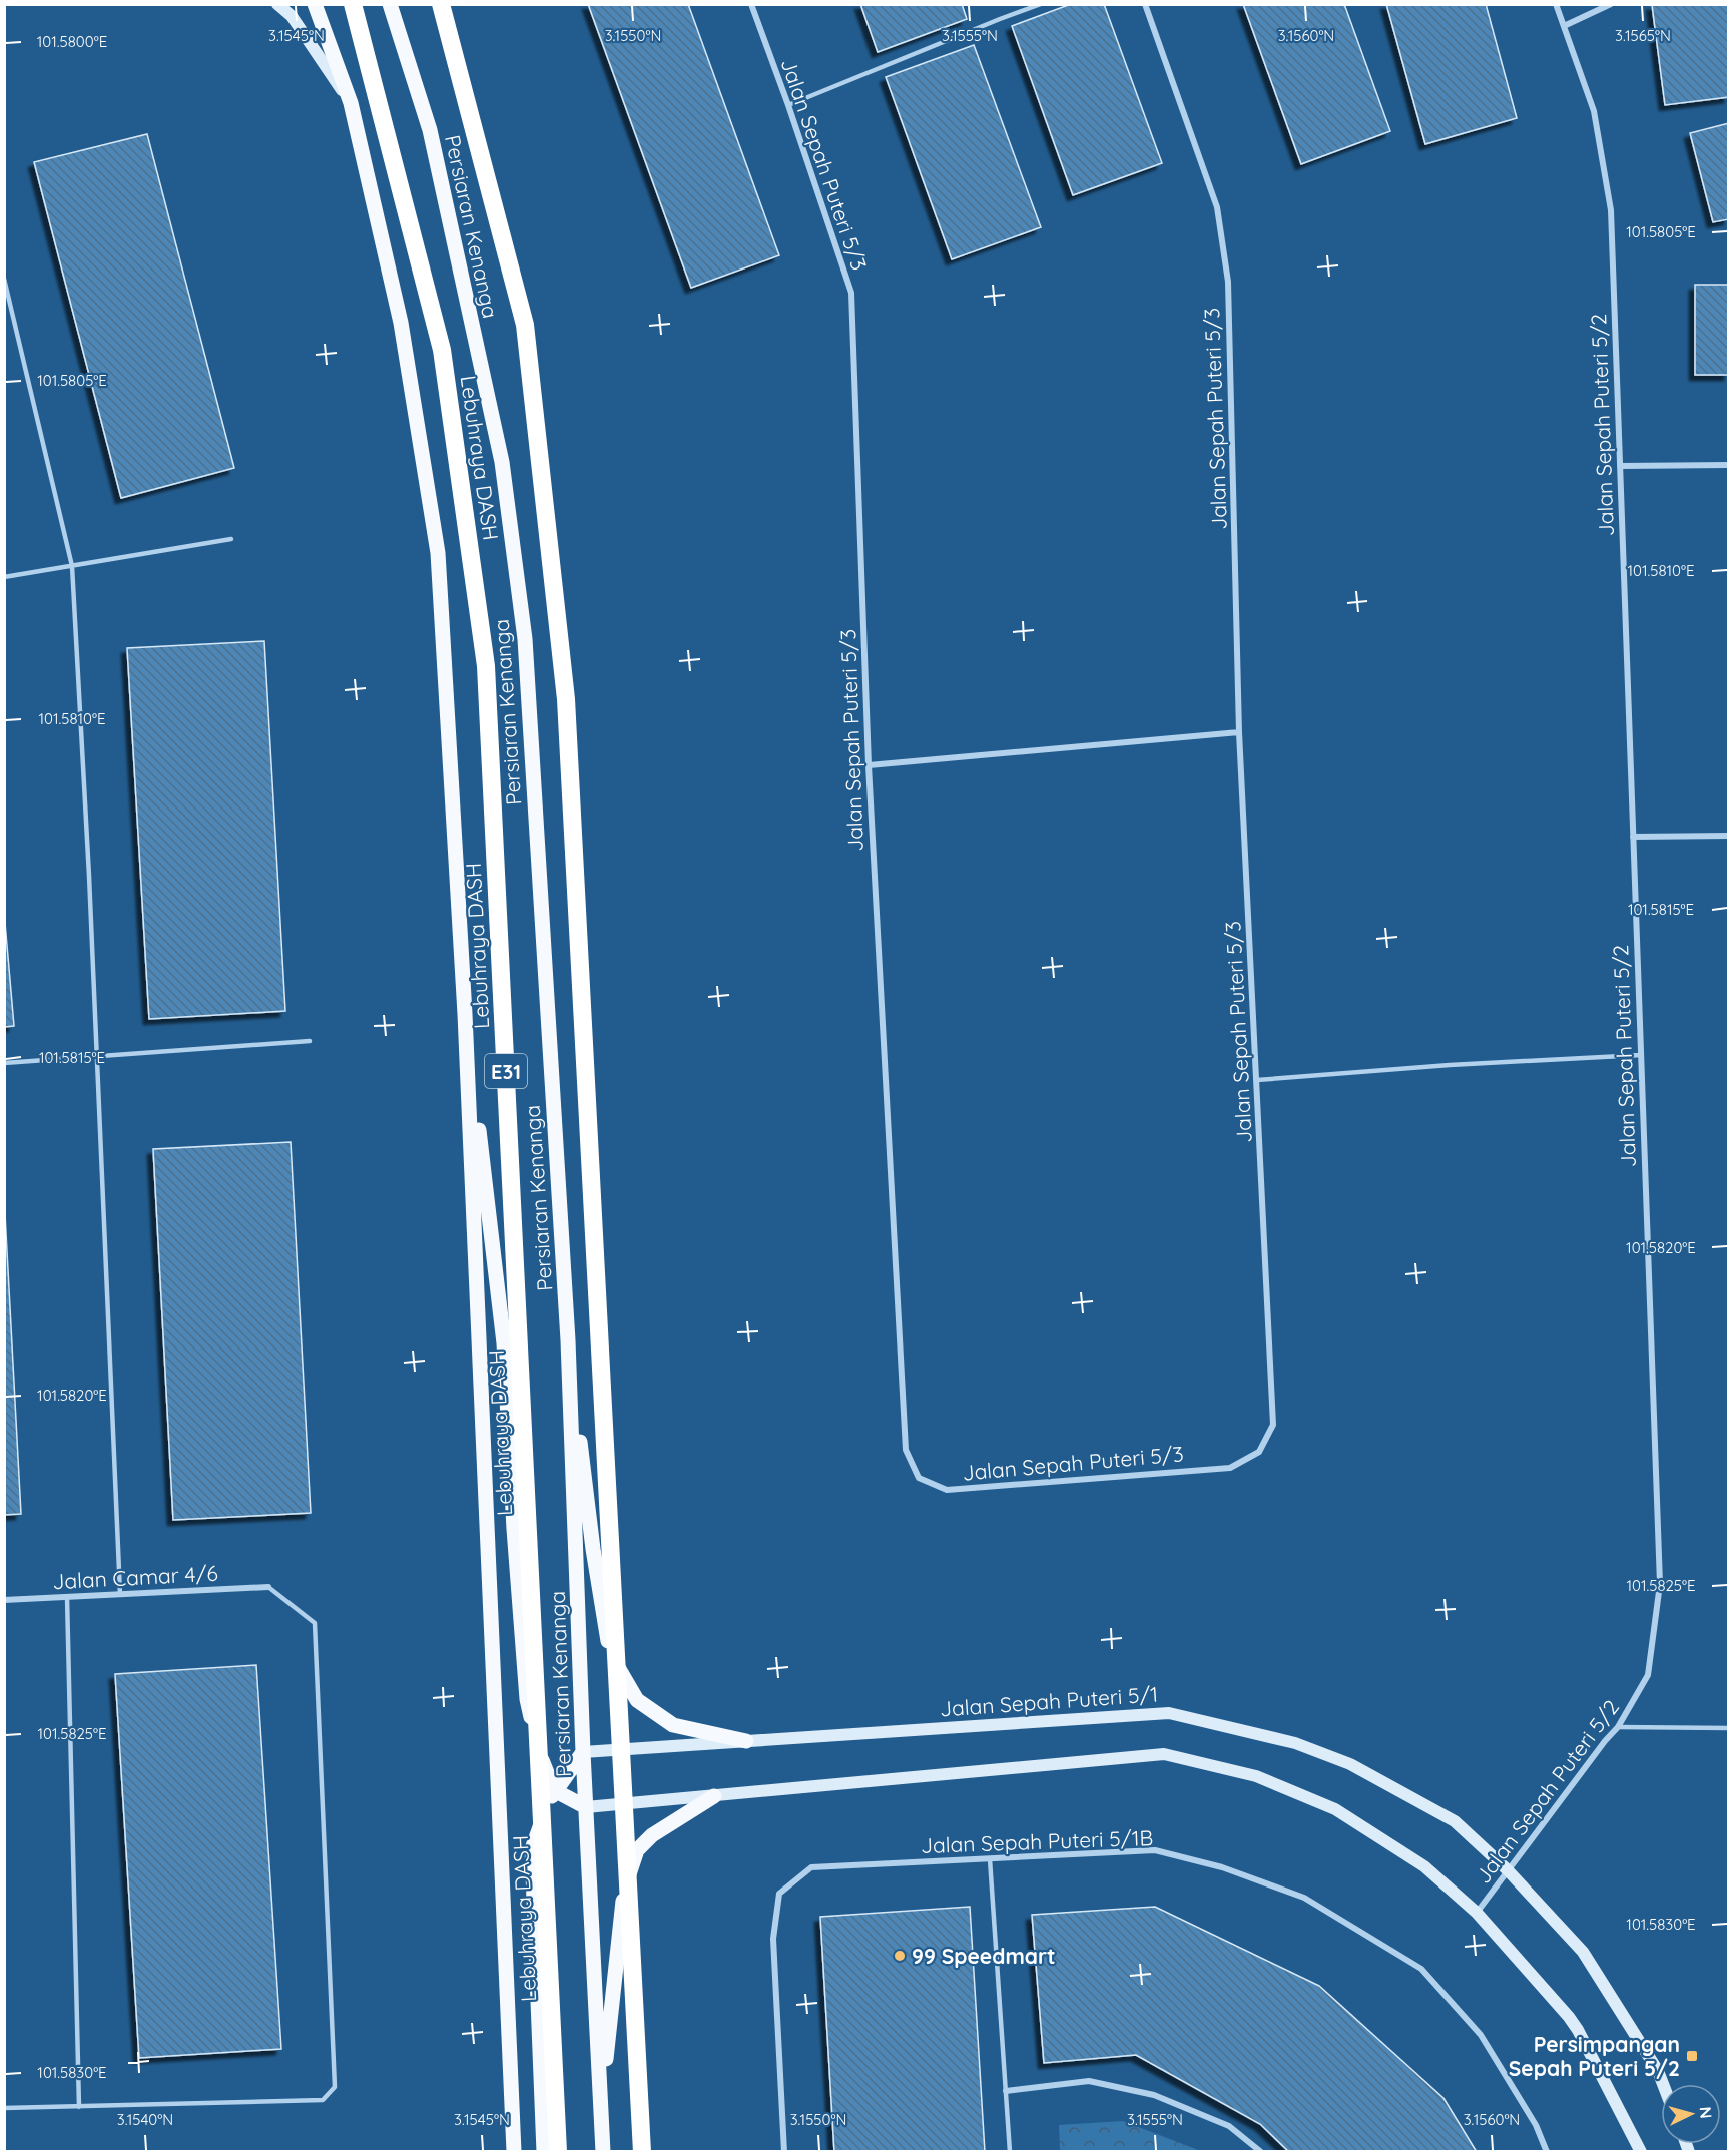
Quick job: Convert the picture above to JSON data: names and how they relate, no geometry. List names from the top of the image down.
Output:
{
  "streets": {
    "highway": ["Lebuhraya DASH", "E31"],
    "main road": ["Persiaran Kenanga"],
    "street": [
      "Jalan Sepah Puteri 5/3",
      "Jalan Sepah Puteri 5/2",
      "Jalan Camar 4/6",
      "Jalan Sepah Puteri 5/1",
      "Jalan Sepah Puteri 5/1B"
    ]
  },
  "crossings": [
    ["Persiaran Kenanga", "Jalan Sepah Puteri 5/1"],
    ["Jalan Sepah Puteri 5/2", "Jalan Sepah Puteri 5/1"]
  ],
  "places": {
    "other": ["99 Speedmart"],
    "transit": ["Persimpangan Sepah Puteri 5/2"]
  },
  "north": "right",
  "coordinates": [
    "3.1545°N",
    "3.1565°N",
    "3.1550°N",
    "3.1555°N",
    "3.1560°N",
    "101.5800°E",
    "101.5805°E",
    "101.5810°E",
    "101.5815°E",
    "101.5820°E",
    "101.5825°E",
    "101.5830°E",
    "3.1540°N"
  ]
}
